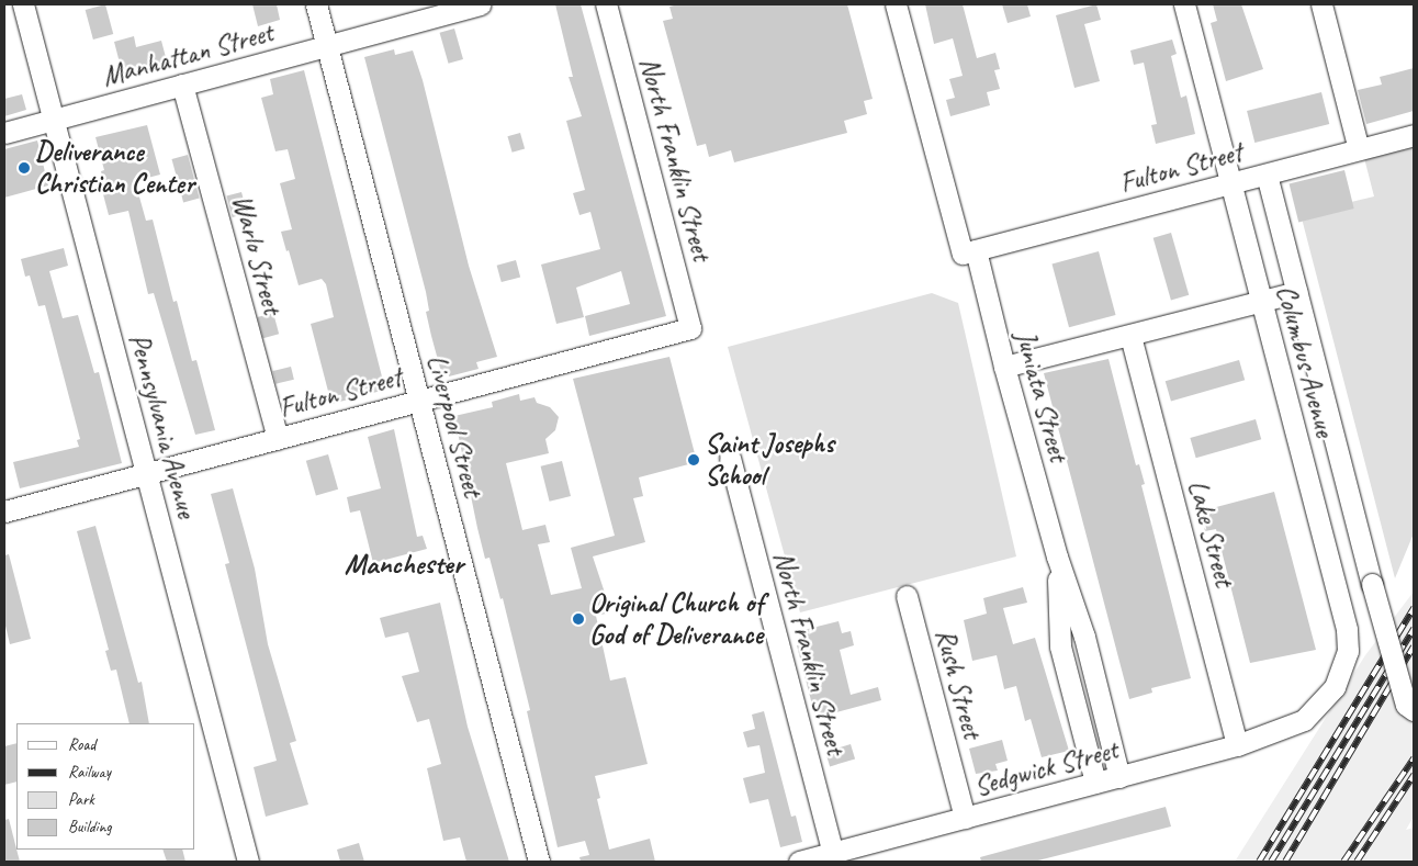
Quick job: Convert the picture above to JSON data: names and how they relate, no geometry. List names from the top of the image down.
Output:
{
  "streets": {
    "street": [
      "Manhattan Street",
      "North Franklin Street",
      "Fulton Street",
      "Warlo Street",
      "Columbus Avenue",
      "Juniata Street",
      "Pennsylvania Avenue",
      "Liverpool Street",
      "Lake Street",
      "Rush Street",
      "Sedgwick Street"
    ]
  },
  "crossings": [
    ["Manhattan Street", "Warlo Street"],
    ["Manhattan Street", "Pennsylvania Avenue"],
    ["Manhattan Street", "Liverpool Street"],
    ["North Franklin Street", "Fulton Street"],
    ["North Franklin Street", "Sedgwick Street"],
    ["Fulton Street", "Warlo Street"],
    ["Fulton Street", "Columbus Avenue"],
    ["Fulton Street", "Juniata Street"],
    ["Fulton Street", "Pennsylvania Avenue"],
    ["Fulton Street", "Liverpool Street"],
    ["Columbus Avenue", "Sedgwick Street"],
    ["Juniata Street", "Sedgwick Street"],
    ["Lake Street", "Sedgwick Street"],
    ["Rush Street", "Sedgwick Street"]
  ],
  "districts": ["Manchester"],
  "places": ["Deliverance Christian Center", "Saint Josephs School", "Original Church of God of Deliverance"],
  "legend": [
    "Road",
    "Railway",
    "Park",
    "Building"
  ]
}
